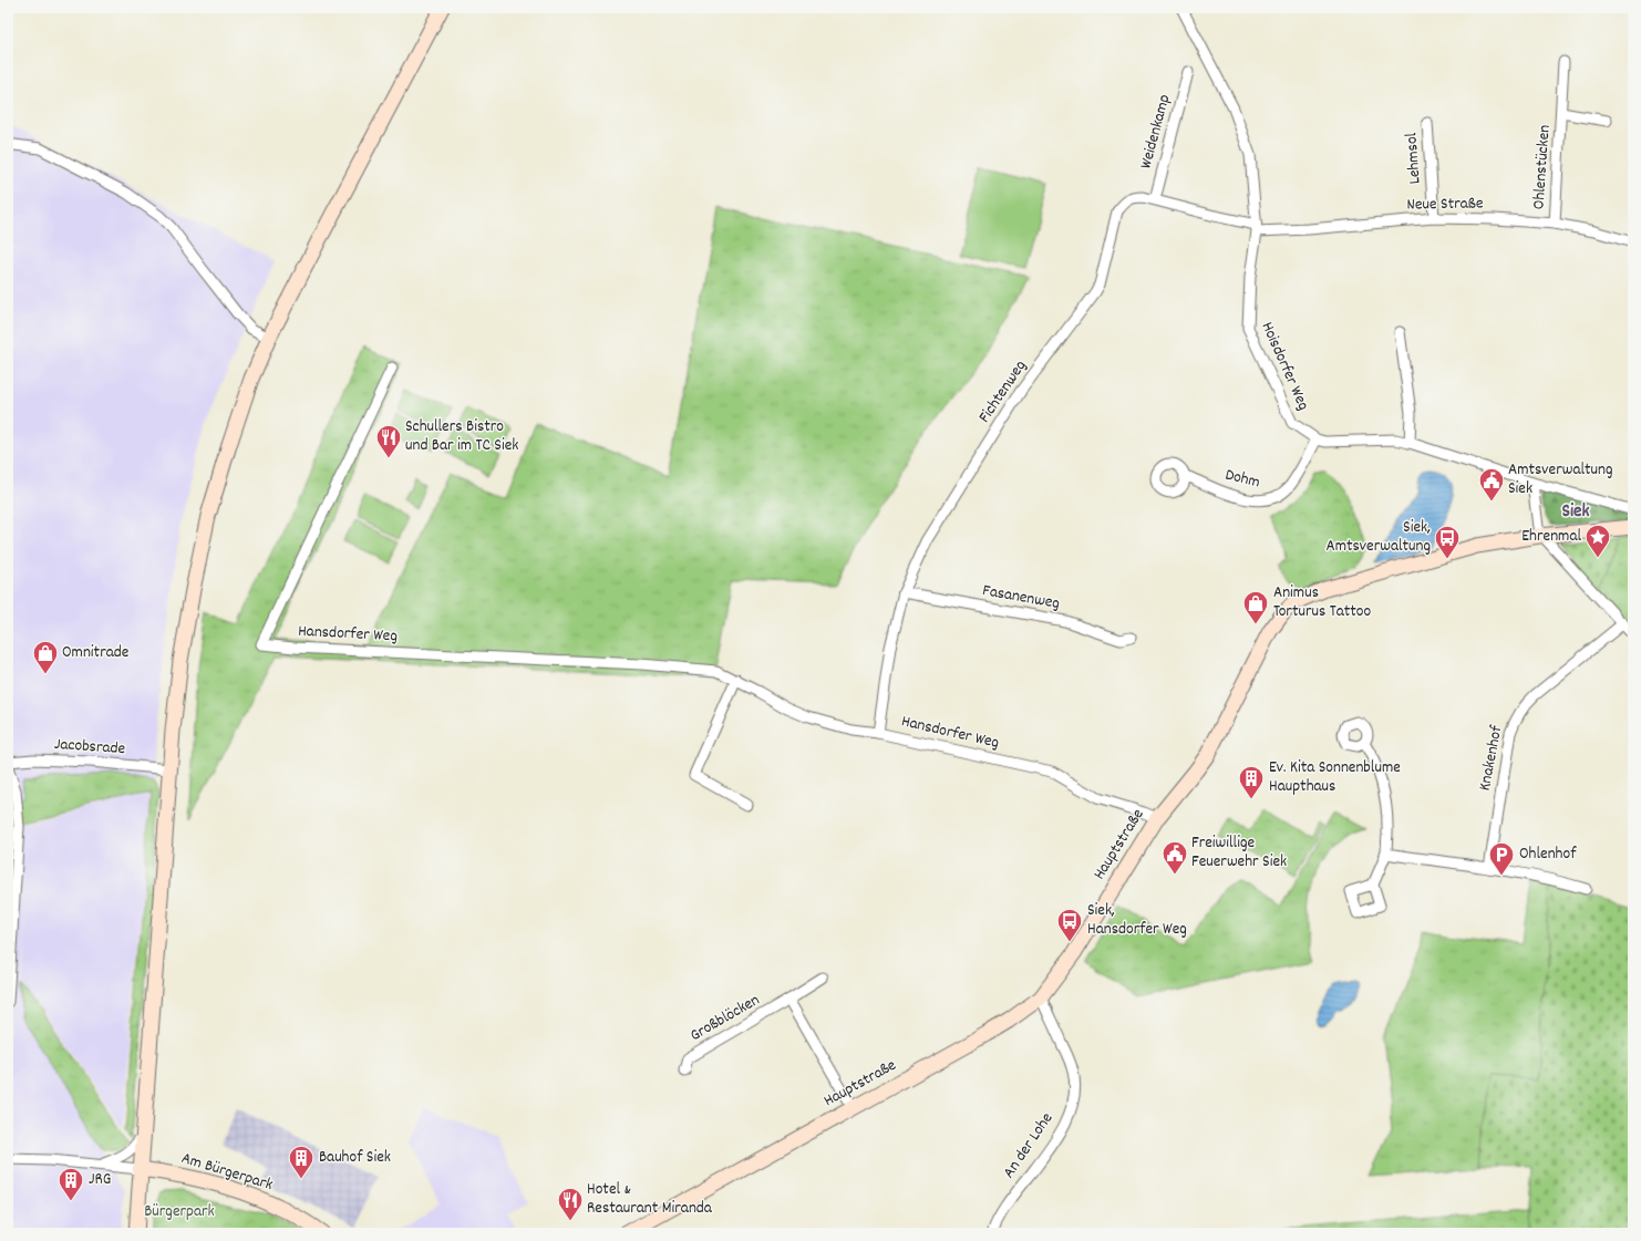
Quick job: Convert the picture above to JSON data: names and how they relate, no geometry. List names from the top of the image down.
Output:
{
  "streets": {
    "street": [
      "Weidenkamp",
      "Lehmsol",
      "Ohlenstücken",
      "Neue Straße",
      "Hoisdorfer Weg",
      "Fichtenweg",
      "Dohm",
      "Fasanenweg",
      "Hansdorfer Weg",
      "Jacobsrade",
      "Knakenhof",
      "Hauptstraße",
      "Großblöcken",
      "An der Lohe",
      "Am Bürgerpark"
    ]
  },
  "crossings": [
    ["Weidenkamp", "Fichtenweg"],
    ["Lehmsol", "Neue Straße"],
    ["Ohlenstücken", "Neue Straße"],
    ["Neue Straße", "Hoisdorfer Weg"],
    ["Neue Straße", "Fichtenweg"],
    ["Hoisdorfer Weg", "Fichtenweg"],
    ["Hoisdorfer Weg", "Dohm"],
    ["Fichtenweg", "Fasanenweg"],
    ["Fichtenweg", "Hansdorfer Weg"],
    ["Hansdorfer Weg", "Hauptstraße"],
    ["Hauptstraße", "An der Lohe"]
  ],
  "districts": ["Siek"],
  "parks": ["Bürgerpark"],
  "places": {
    "restaurant": ["Schullers Bistro und Bar im TC Siek", "Hotel & Restaurant Miranda"],
    "public building": ["Amtsverwaltung Siek", "Freiwillige Feuerwehr Siek"],
    "place": ["Ehrenmal"],
    "bus stop": ["Siek, Amtsverwaltung", "Siek, Hansdorfer Weg"],
    "shop": ["Animus Torturus Tattoo", "Omnitrade"],
    "building": ["Ev. Kita Sonnenblume Haupthaus", "Bauhof Siek", "JRG"],
    "parking": ["Ohlenhof"]
  }
}
